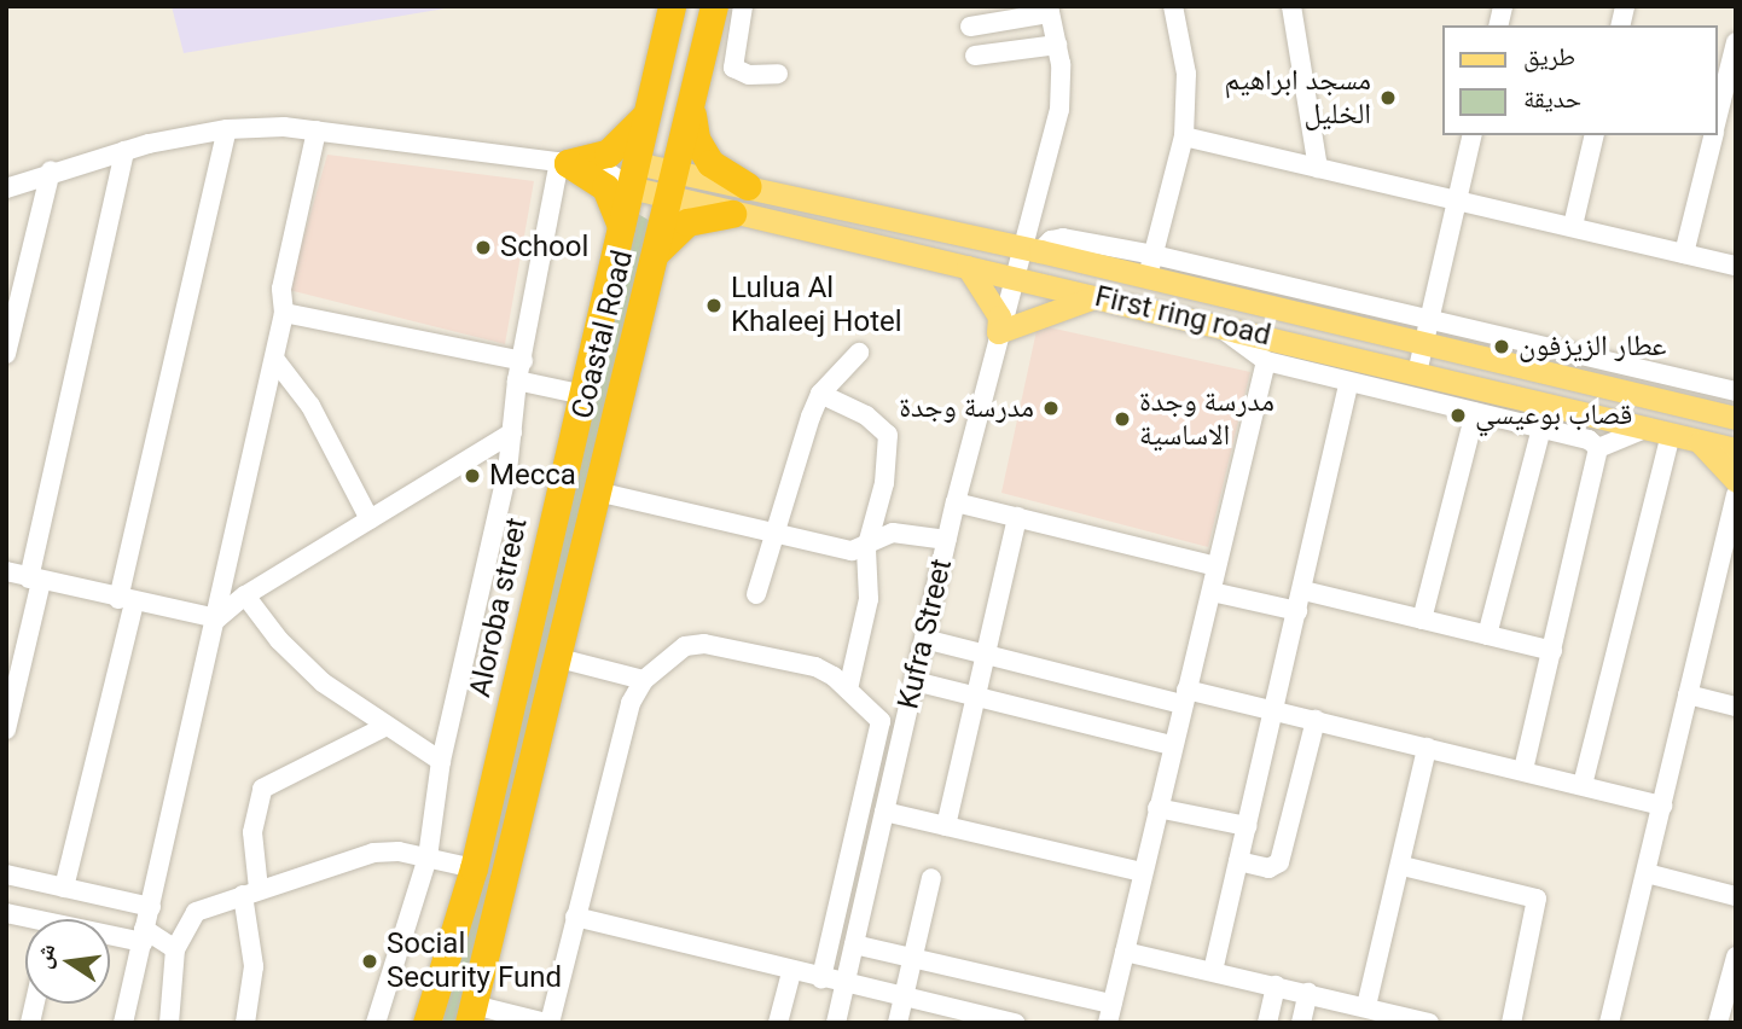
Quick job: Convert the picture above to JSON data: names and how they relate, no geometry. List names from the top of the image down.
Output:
{
  "streets": {
    "highway": ["Coastal Road", "Aloroba street"],
    "main road": ["First ring road"],
    "street": ["Kufra Street"]
  },
  "crossings": [
    ["First ring road", "Coastal Road"],
    ["First ring road", "Aloroba street"],
    ["First ring road", "Kufra Street"]
  ],
  "places": [
    "مسجد ابراهيم الخليل",
    "School",
    "Lulua Al Khaleej Hotel",
    "عطار الزيزفون",
    "مدرسة وجدة",
    "قصاب بوعيسي",
    "مدرسة وجدة الاساسية",
    "Mecca",
    "Social Security Fund"
  ],
  "legend": ["طريق", "حديقة"],
  "north": "left"
}
